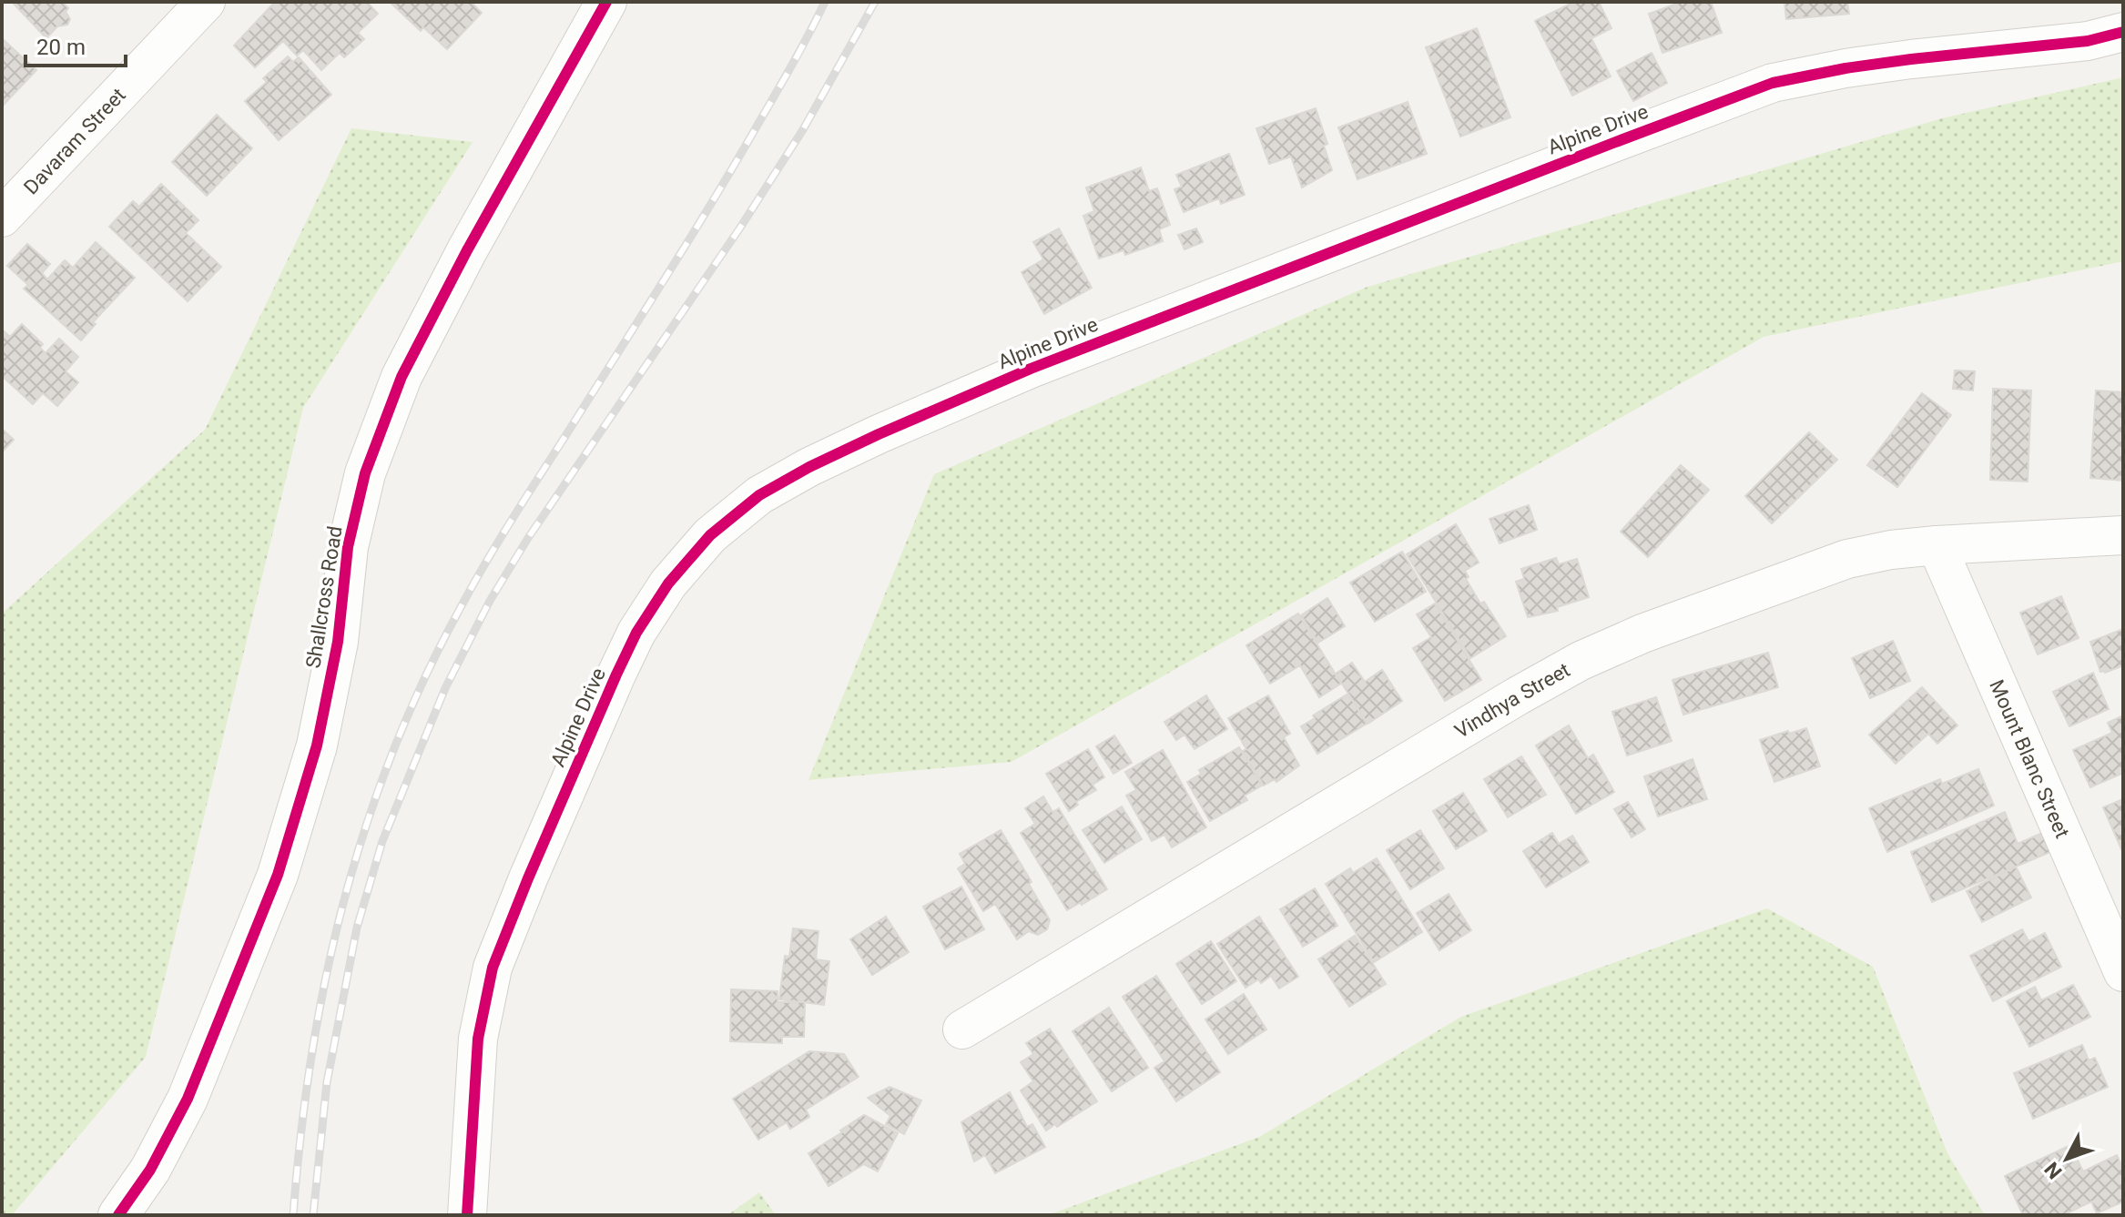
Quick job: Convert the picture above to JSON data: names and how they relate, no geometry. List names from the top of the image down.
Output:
{
  "streets": {
    "street": [
      "Alpine Drive",
      "Davaram Street",
      "Shallcross Road",
      "Vindhya Street",
      "Mount Blanc Street"
    ]
  },
  "crossings": [
    ["Vindhya Street", "Mount Blanc Street"]
  ],
  "scale_bar": "20 m",
  "north": "bottom left"
}
